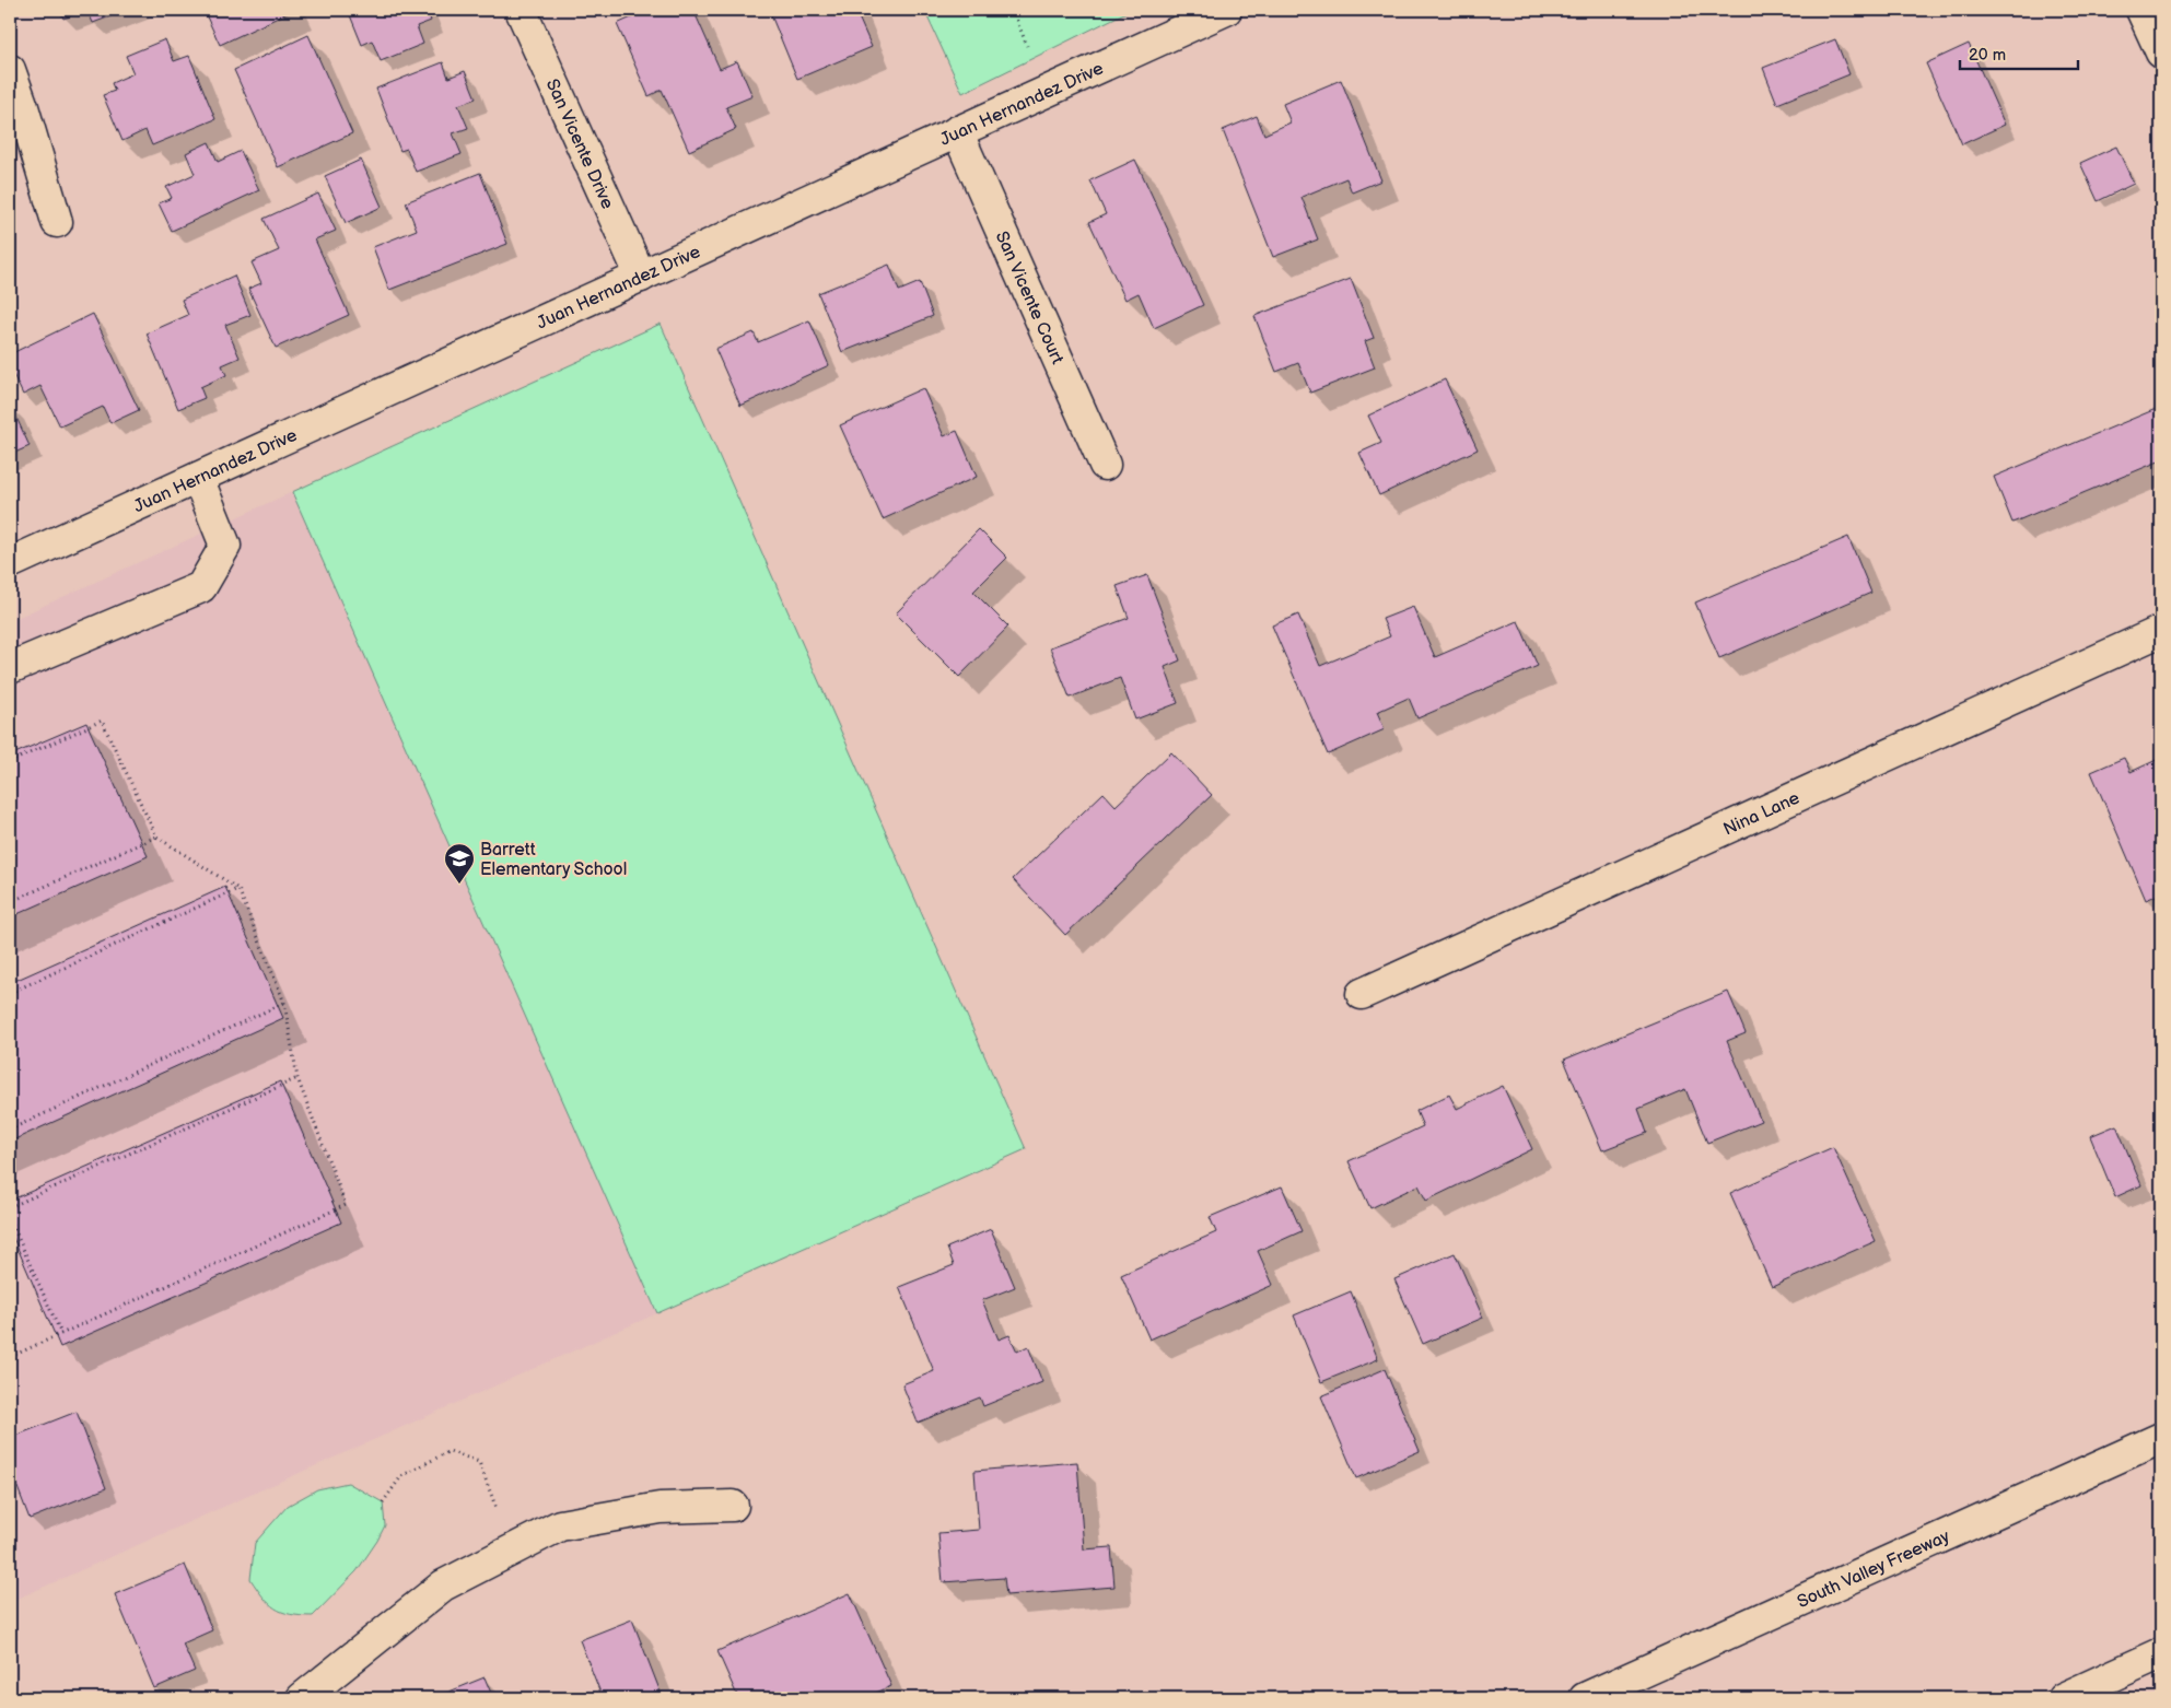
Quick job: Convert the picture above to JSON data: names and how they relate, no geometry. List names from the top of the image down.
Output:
{
  "streets": {
    "main road": [
      "Juan Hernandez Drive",
      "San Vicente Drive",
      "San Vicente Court",
      "Nina Lane",
      "South Valley Freeway"
    ]
  },
  "crossings": [
    ["Juan Hernandez Drive", "San Vicente Drive"],
    ["Juan Hernandez Drive", "San Vicente Court"]
  ],
  "places": {
    "school or university": ["Barrett Elementary School"]
  },
  "scale_bar": "20 m"
}
